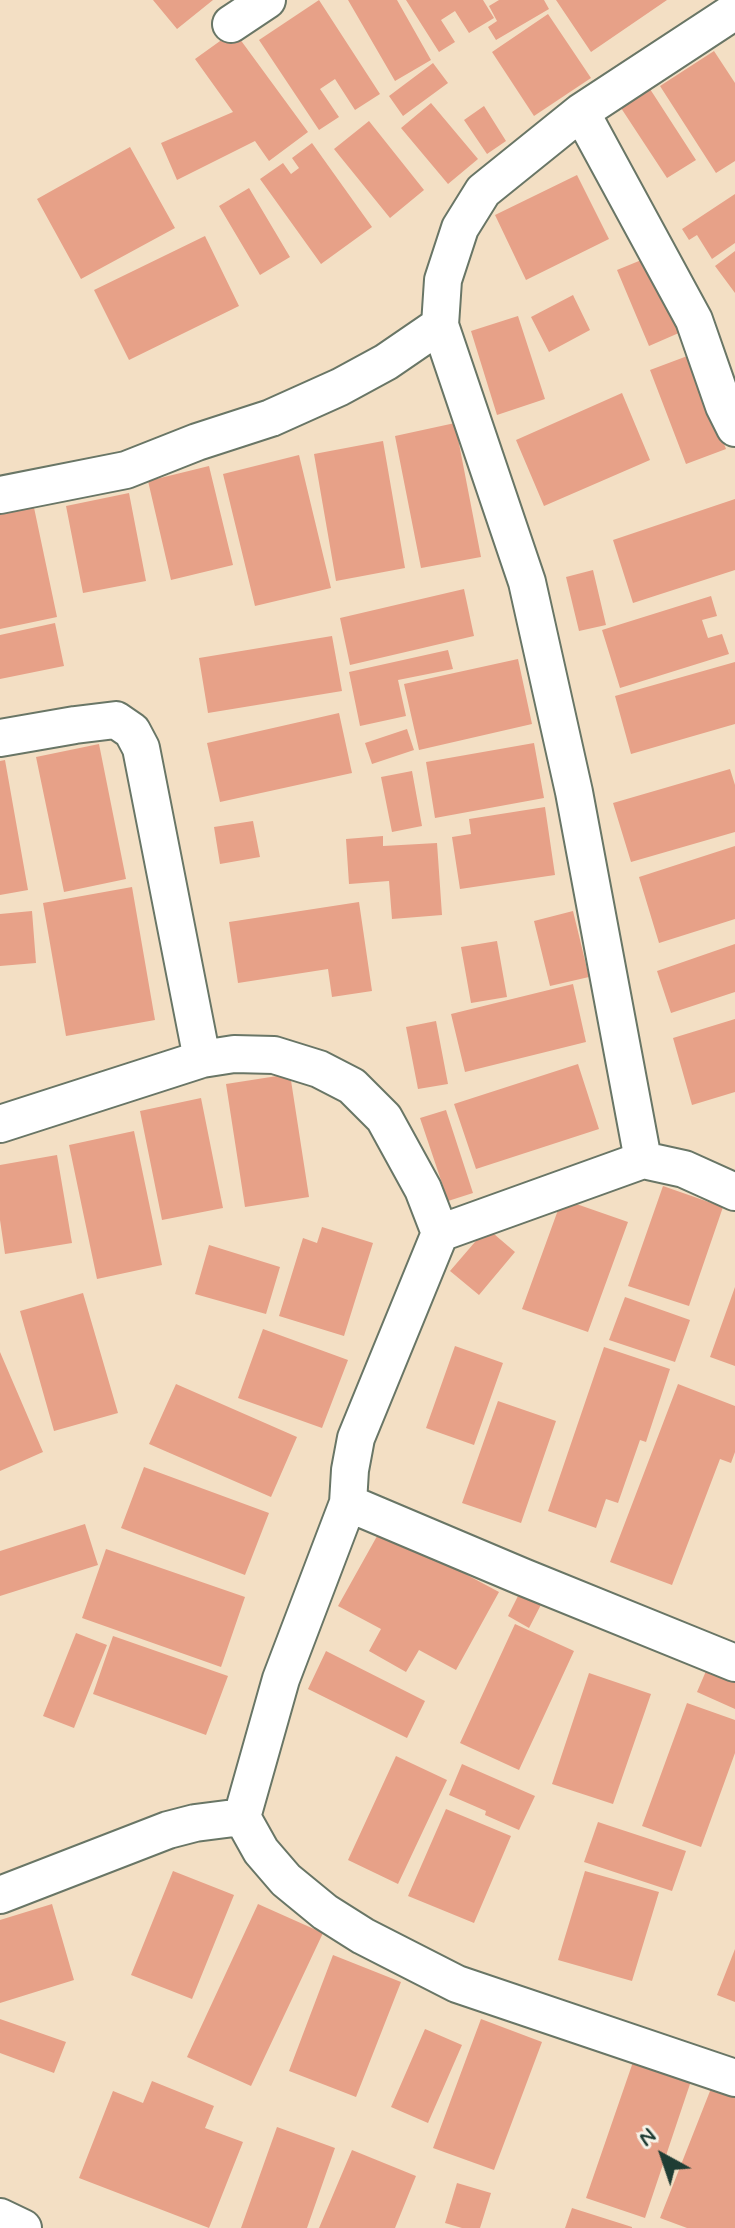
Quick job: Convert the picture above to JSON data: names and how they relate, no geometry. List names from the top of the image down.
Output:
{
  "north": "top left"
}
